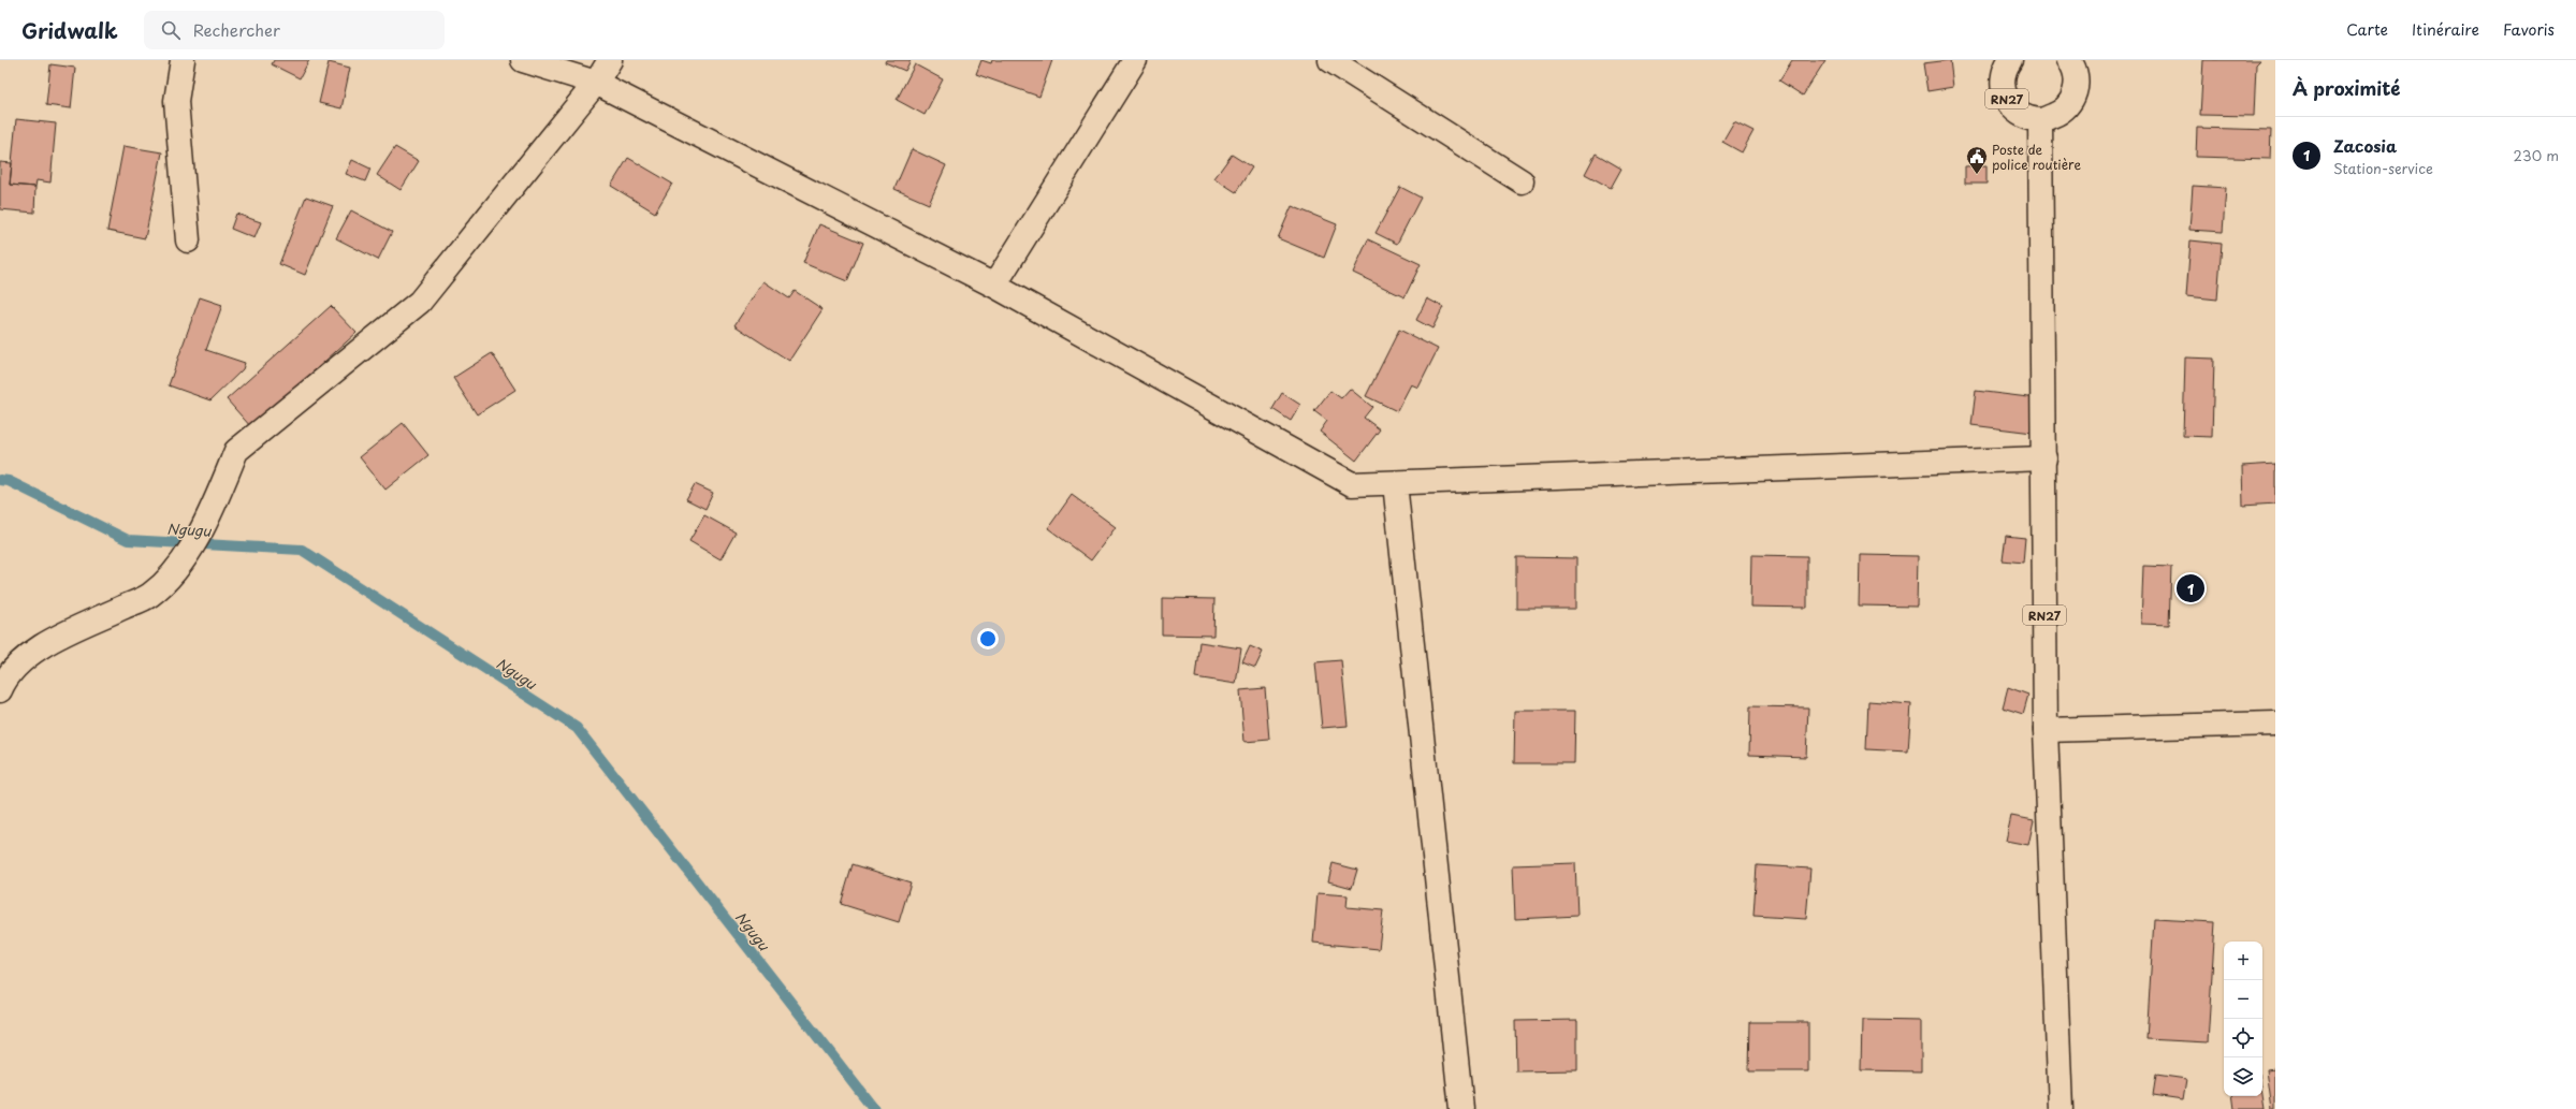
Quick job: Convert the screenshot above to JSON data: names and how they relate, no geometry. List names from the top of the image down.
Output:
{
  "streets": {
    "street": ["RN27"]
  },
  "water": ["Ngugu"],
  "places": {
    "public building": ["Poste de police routière"]
  },
  "page": {
    "header": "Gridwalk",
    "search": "Rechercher",
    "nav": ["Carte", "Itinéraire", "Favoris"],
    "heading": "À proximité",
    "list": [
      {
        "mark": "1",
        "name": "Zacosia",
        "note": "Station-service",
        "value": "230 m"
      }
    ],
    "pins": "1",
    "map_buttons": ["+", "−"]
  }
}
